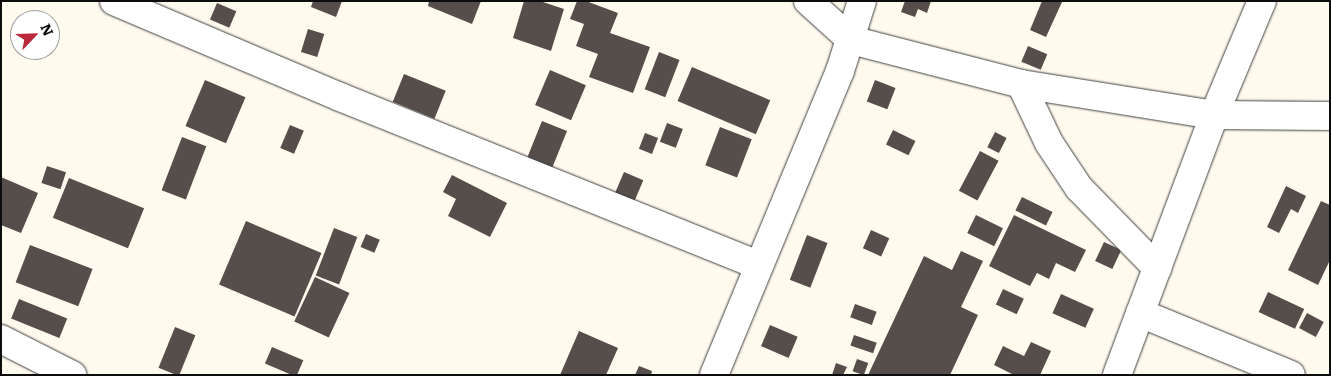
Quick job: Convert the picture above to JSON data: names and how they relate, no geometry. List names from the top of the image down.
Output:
{
  "north": "top right"
}
